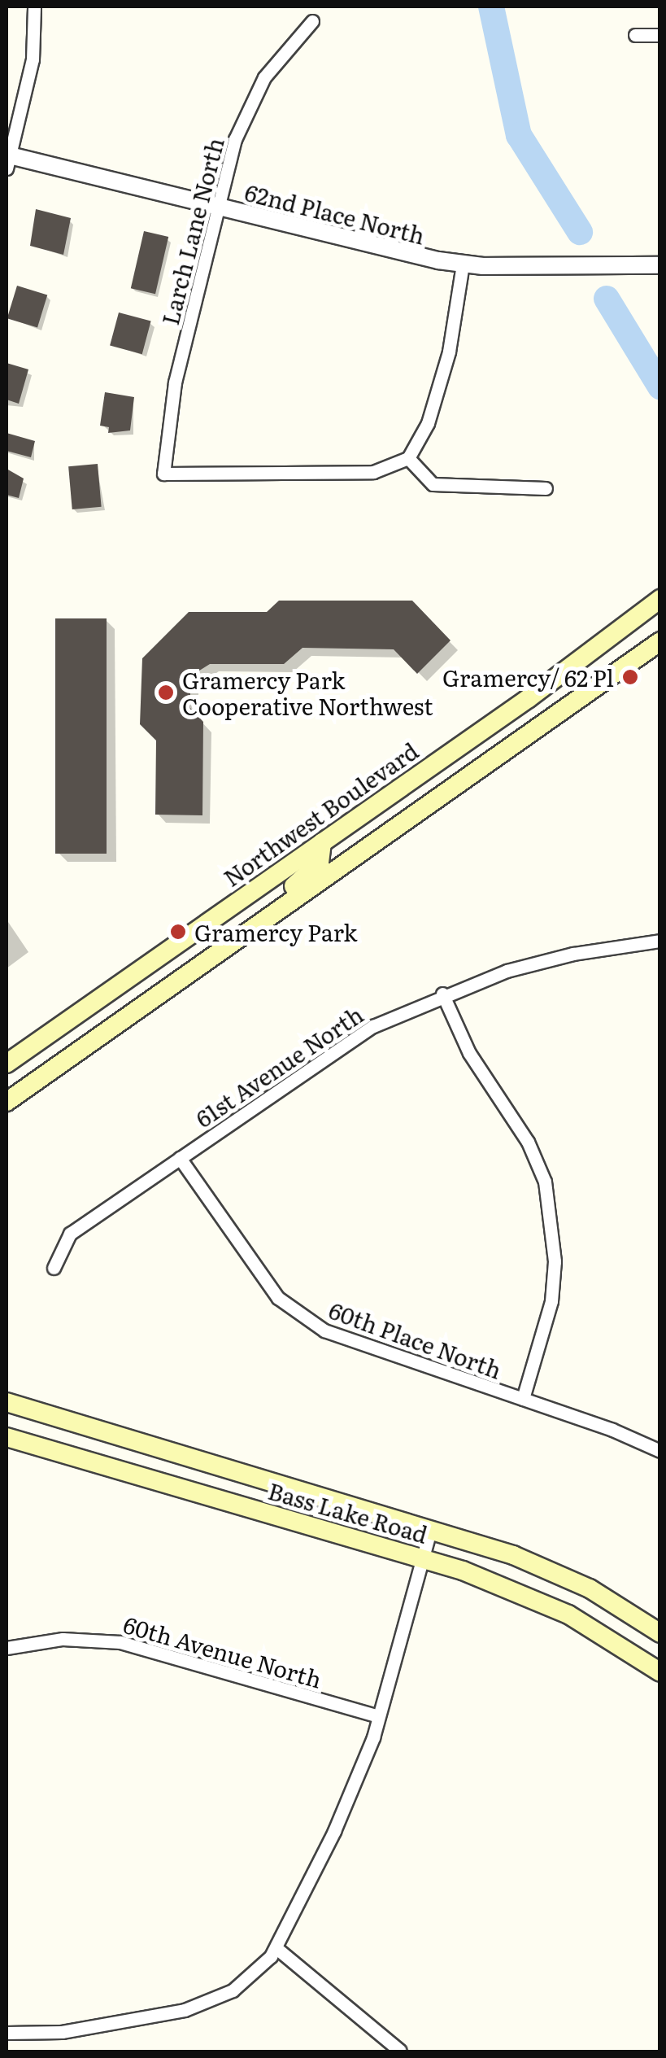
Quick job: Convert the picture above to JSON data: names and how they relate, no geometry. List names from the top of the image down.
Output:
{
  "streets": {
    "main road": ["Northwest Boulevard", "Bass Lake Road"],
    "street": [
      "62nd Place North",
      "Larch Lane North",
      "61st Avenue North",
      "60th Place North",
      "60th Avenue North"
    ]
  },
  "crossings": [
    ["62nd Place North", "Larch Lane North"],
    ["61st Avenue North", "60th Place North"]
  ],
  "places": ["Gramercy/ 62 Pl", "Gramercy Park Cooperative Northwest", "Gramercy Park"]
}
